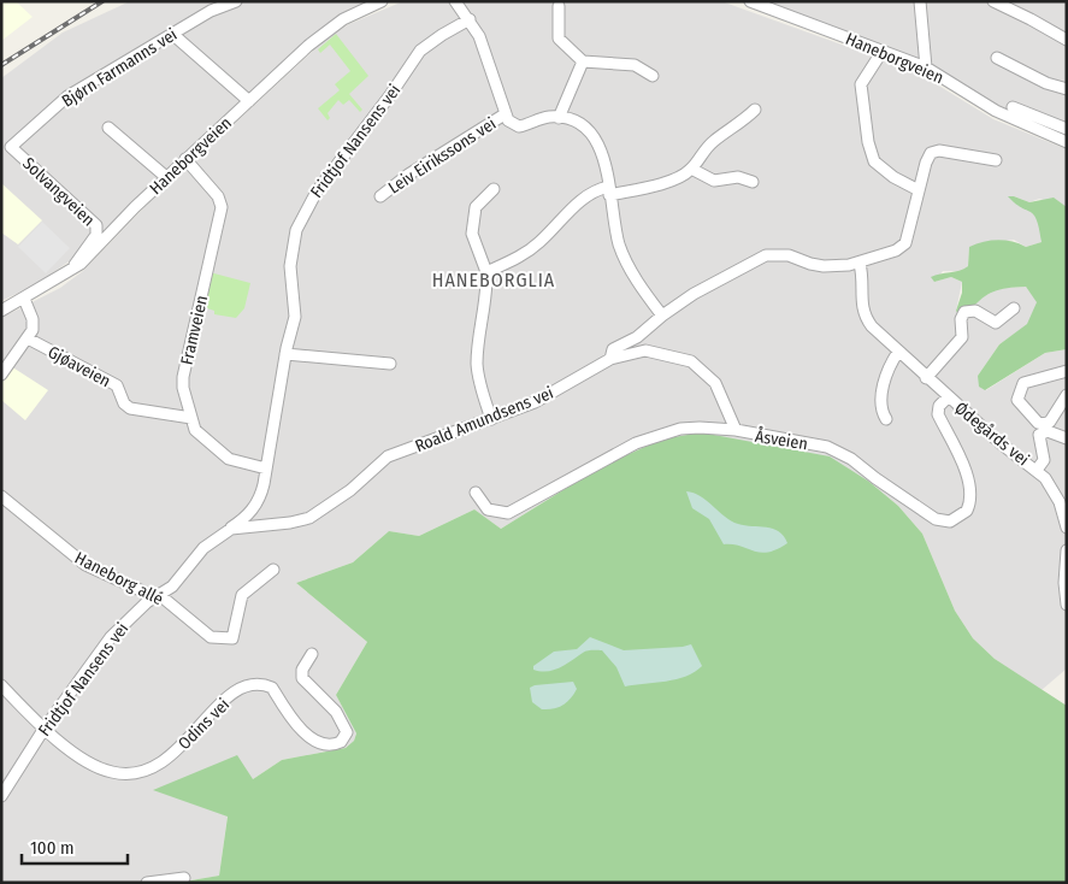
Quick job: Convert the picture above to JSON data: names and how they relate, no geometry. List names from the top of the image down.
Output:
{
  "streets": {
    "street": [
      "Haneborgveien",
      "Bjørn Farmanns vei",
      "Fridtjof Nansens vei",
      "Leiv Eirikssons vei",
      "Solvangveien",
      "Framveien",
      "Gjøaveien",
      "Roald Amundsens vei",
      "Ødegårds vei",
      "Åsveien",
      "Haneborg allé",
      "Odins vei"
    ]
  },
  "crossings": [
    ["Haneborgveien", "Solvangveien"],
    ["Haneborgveien", "Framveien"],
    ["Bjørn Farmanns vei", "Solvangveien"],
    ["Fridtjof Nansens vei", "Framveien"],
    ["Fridtjof Nansens vei", "Roald Amundsens vei"],
    ["Fridtjof Nansens vei", "Haneborg allé"],
    ["Fridtjof Nansens vei", "Odins vei"],
    ["Framveien", "Gjøaveien"],
    ["Roald Amundsens vei", "Ødegårds vei"],
    ["Ødegårds vei", "Åsveien"]
  ],
  "districts": ["HANEBORGLIA"],
  "scale_bar": "100 m"
}
